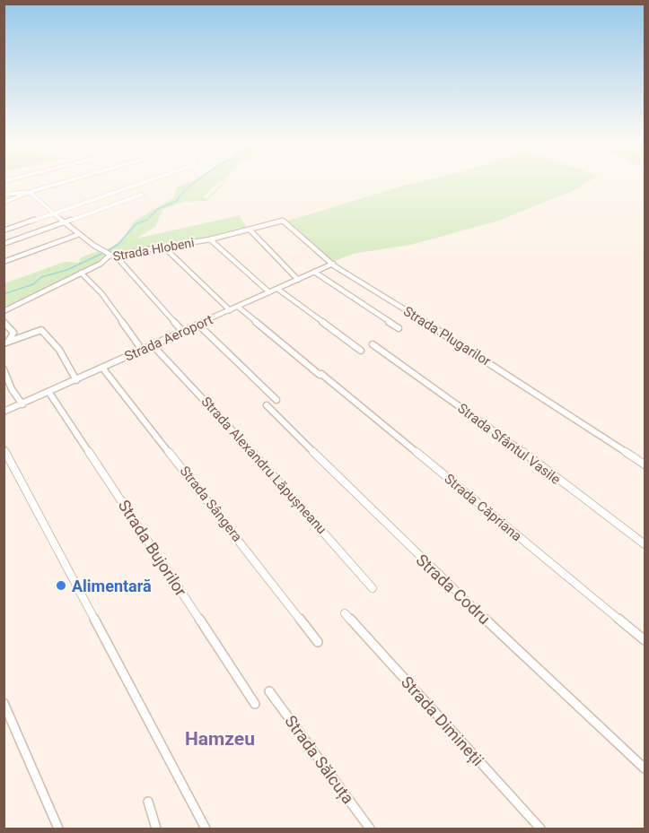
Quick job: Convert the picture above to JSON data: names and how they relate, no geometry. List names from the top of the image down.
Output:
{
  "streets": {
    "street": [
      "Strada Hlobeni",
      "Strada Plugarilor",
      "Strada Aeroport",
      "Strada Sfântul Vasile",
      "Strada Alexandru Lăpușneanu",
      "Strada Sângera",
      "Strada Căpriana",
      "Strada Bujorilor",
      "Strada Codru",
      "Strada Dimineții",
      "Strada Sălcuța"
    ]
  },
  "crossings": [
    ["Strada Hlobeni", "Strada Plugarilor"],
    ["Strada Plugarilor", "Strada Aeroport"],
    ["Strada Aeroport", "Strada Alexandru Lăpușneanu"],
    ["Strada Aeroport", "Strada Sângera"],
    ["Strada Aeroport", "Strada Căpriana"],
    ["Strada Aeroport", "Strada Bujorilor"]
  ],
  "districts": ["Hamzeu"],
  "places": ["Alimentară"]
}
